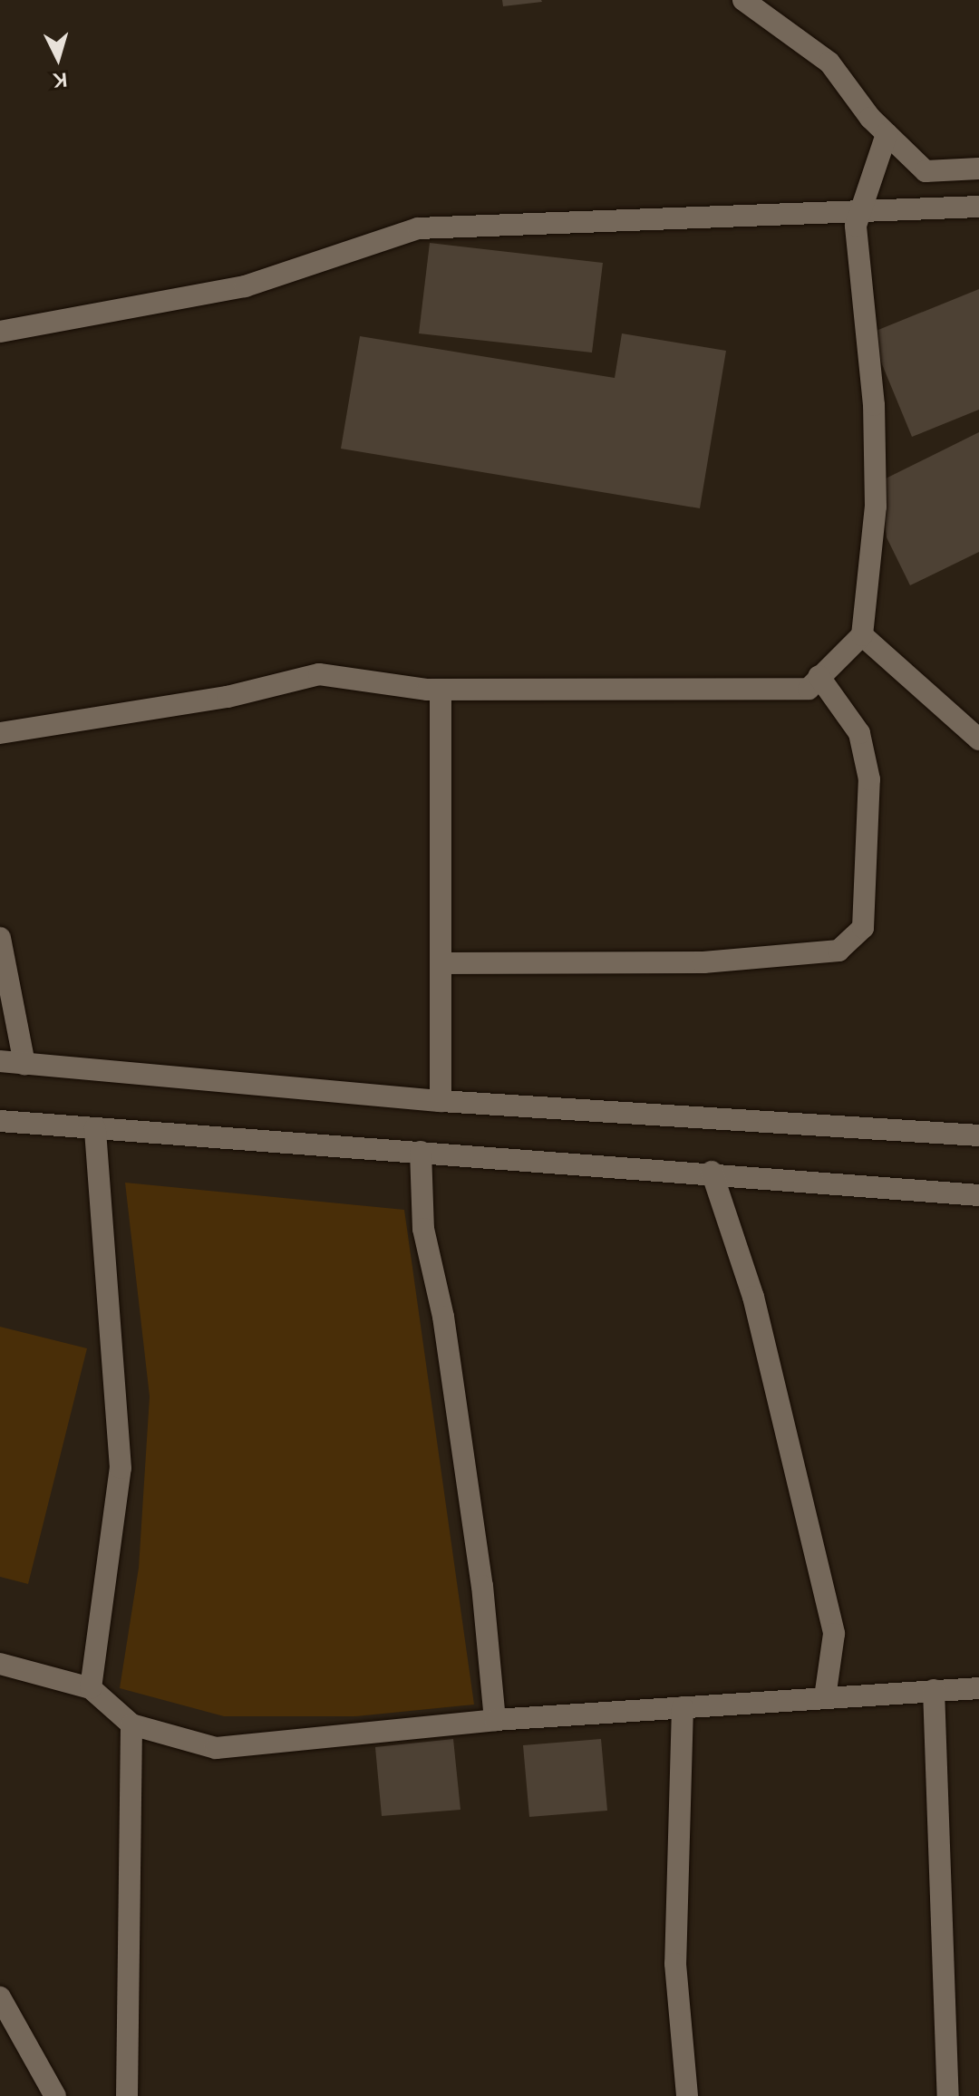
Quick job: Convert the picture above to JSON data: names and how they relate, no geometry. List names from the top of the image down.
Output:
{
  "north": "bottom"
}
